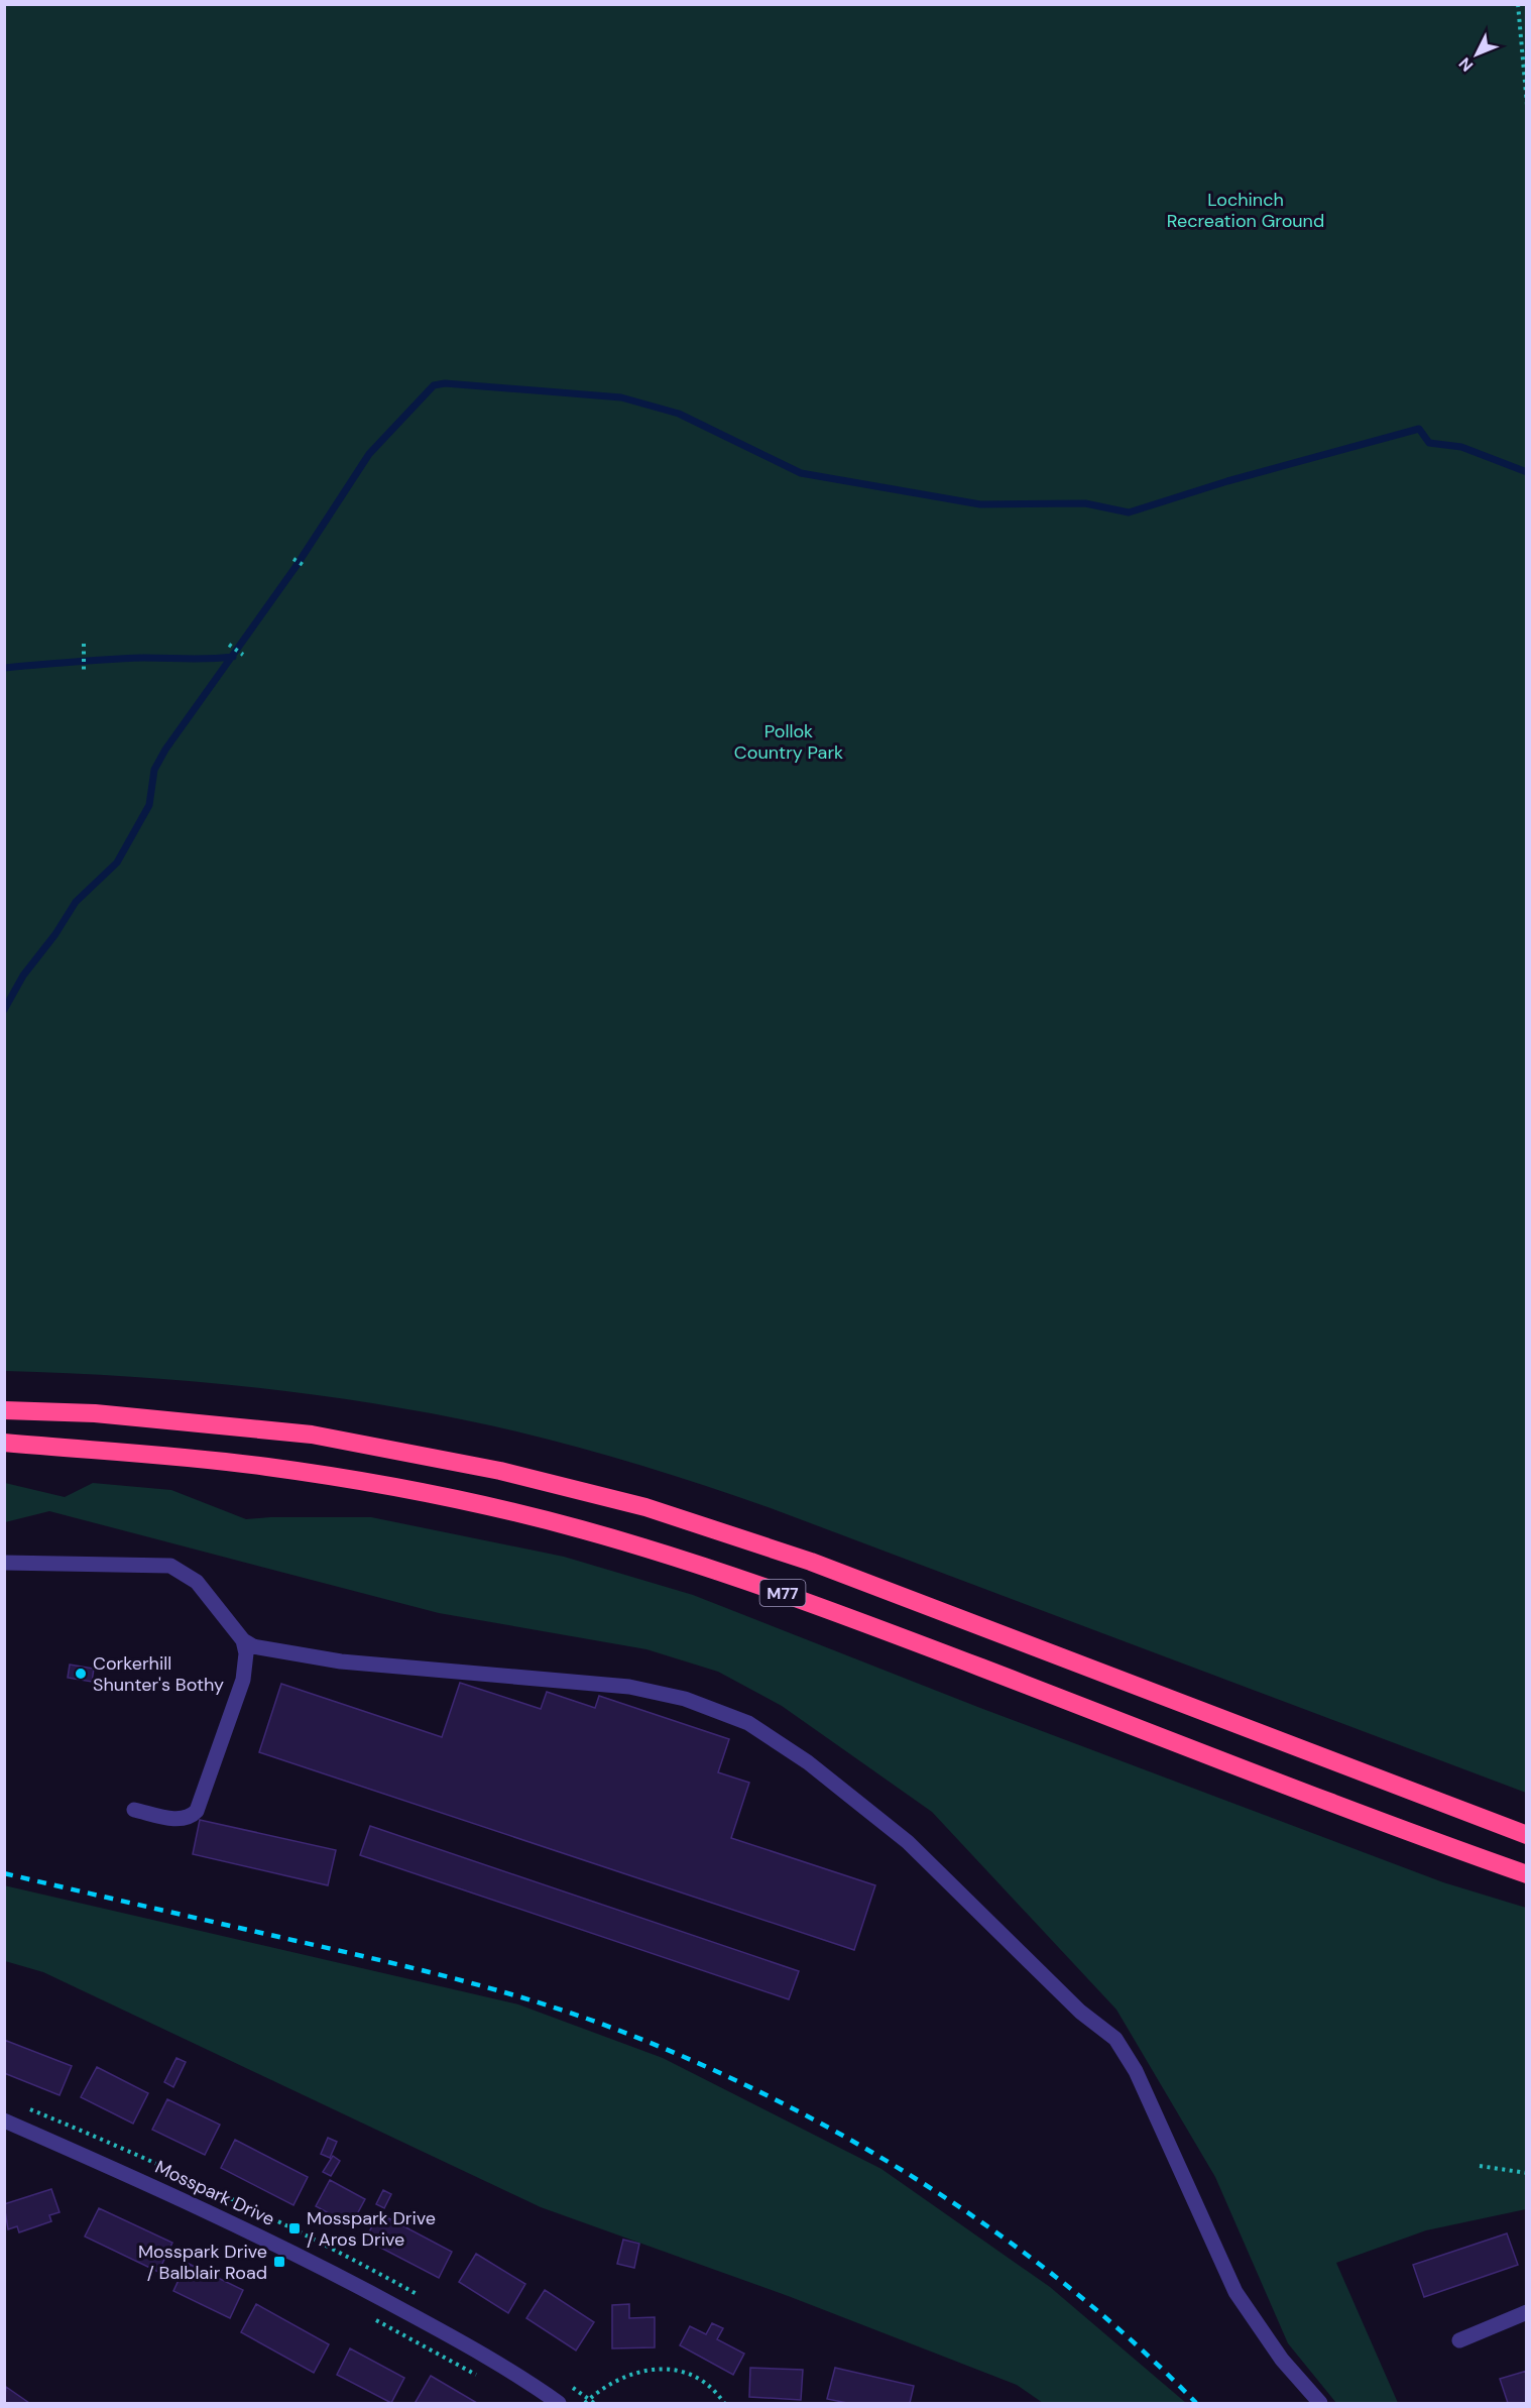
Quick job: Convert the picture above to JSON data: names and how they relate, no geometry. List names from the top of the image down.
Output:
{
  "streets": {
    "highway": ["M77"],
    "street": ["Mosspark Drive"]
  },
  "parks": ["Lochinch Recreation Ground", "Pollok Country Park"],
  "places": {
    "other": ["Corkerhill Shunter's Bothy"],
    "transit": ["Mosspark Drive / Aros Drive", "Mosspark Drive / Balblair Road"]
  },
  "north": "bottom left"
}
